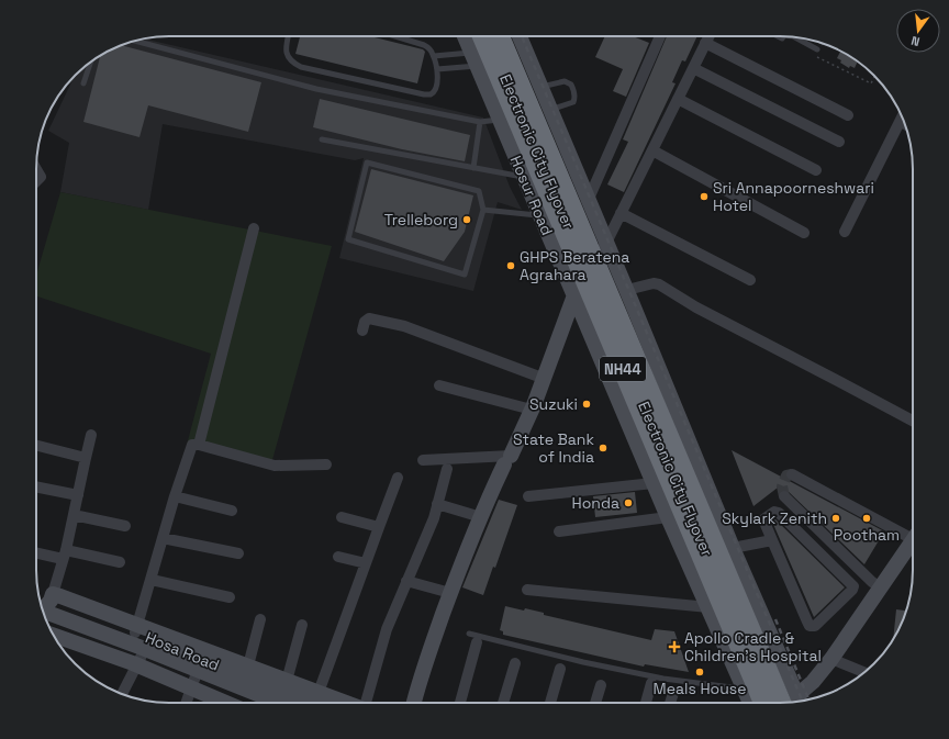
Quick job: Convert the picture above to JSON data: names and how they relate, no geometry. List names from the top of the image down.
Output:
{
  "streets": {
    "highway": ["Electronic City Flyover", "Hosur Road", "NH44"],
    "street": ["Hosa Road"]
  },
  "places": {
    "other": [
      "Sri Annapoorneshwari Hotel",
      "Trelleborg",
      "GHPS Beratena Agrahara",
      "Suzuki",
      "State Bank of India",
      "Honda",
      "Skylark Zenith",
      "Pootham",
      "Meals House"
    ],
    "health": ["Apollo Cradle & Children's Hospital"]
  },
  "north": "bottom"
}
